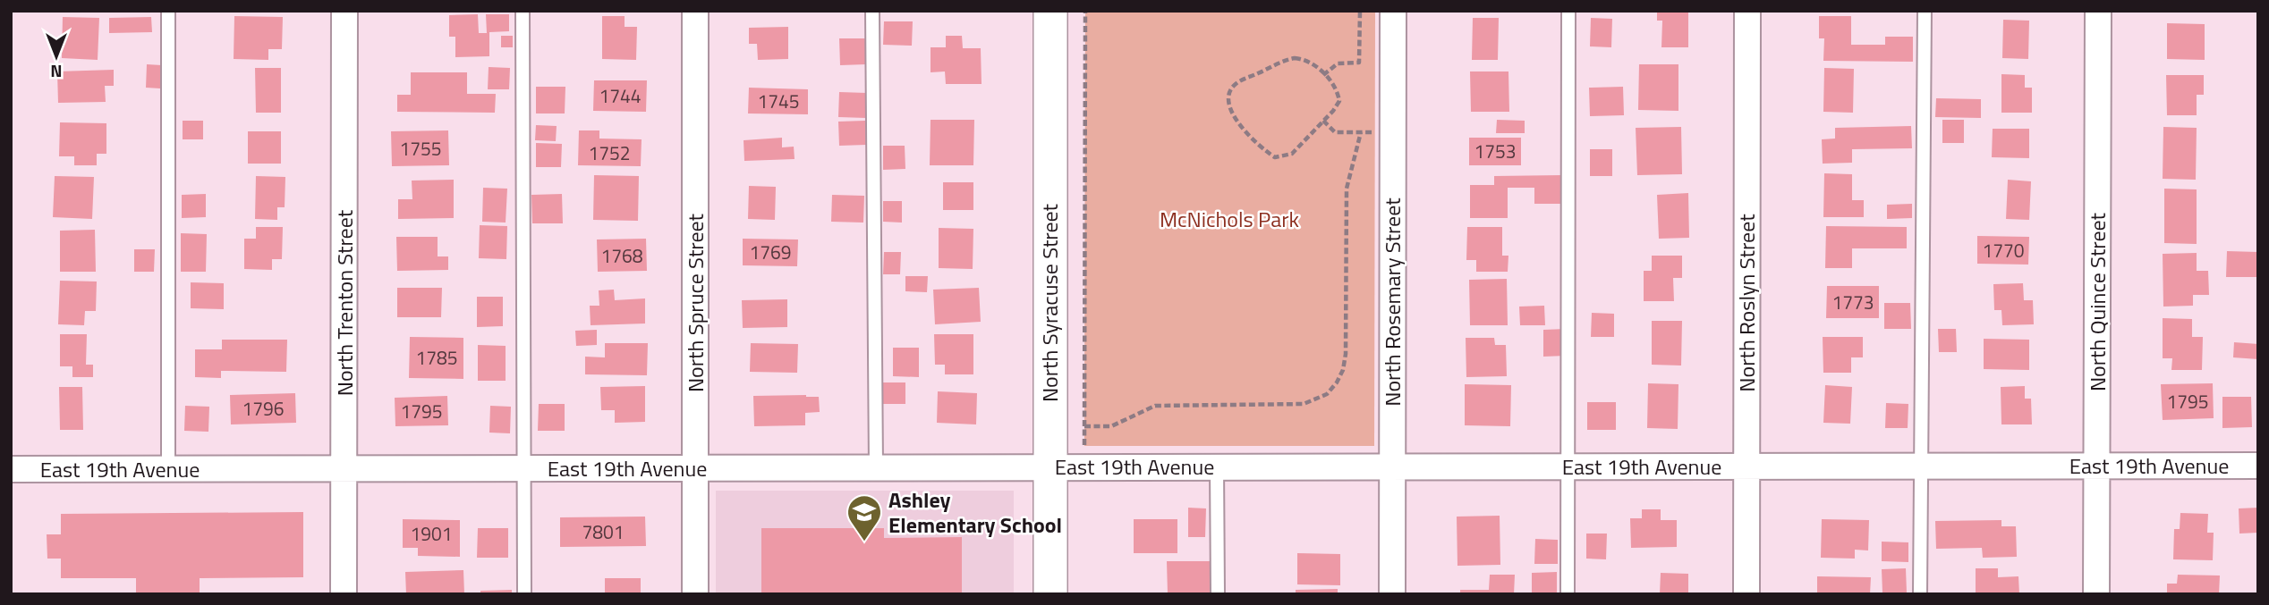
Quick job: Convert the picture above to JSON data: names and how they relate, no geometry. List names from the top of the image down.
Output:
{
  "streets": {
    "street": [
      "North Rosemary Street",
      "North Quince Street",
      "North Trenton Street",
      "North Spruce Street",
      "North Syracuse Street",
      "North Roslyn Street",
      "East 19th Avenue"
    ]
  },
  "crossings": [
    ["North Rosemary Street", "East 19th Avenue"],
    ["North Quince Street", "East 19th Avenue"],
    ["North Trenton Street", "East 19th Avenue"],
    ["North Spruce Street", "East 19th Avenue"],
    ["North Syracuse Street", "East 19th Avenue"],
    ["North Roslyn Street", "East 19th Avenue"]
  ],
  "parks": ["McNichols Park"],
  "places": {
    "school or university": ["Ashley Elementary School"]
  },
  "house_numbers": [
    "1744",
    "1745",
    "1755",
    "1753",
    "1752",
    "1770",
    "1769",
    "1768",
    "1773",
    "1785",
    "1795",
    "1796",
    "1795",
    "7801",
    "1901"
  ],
  "north": "bottom"
}
